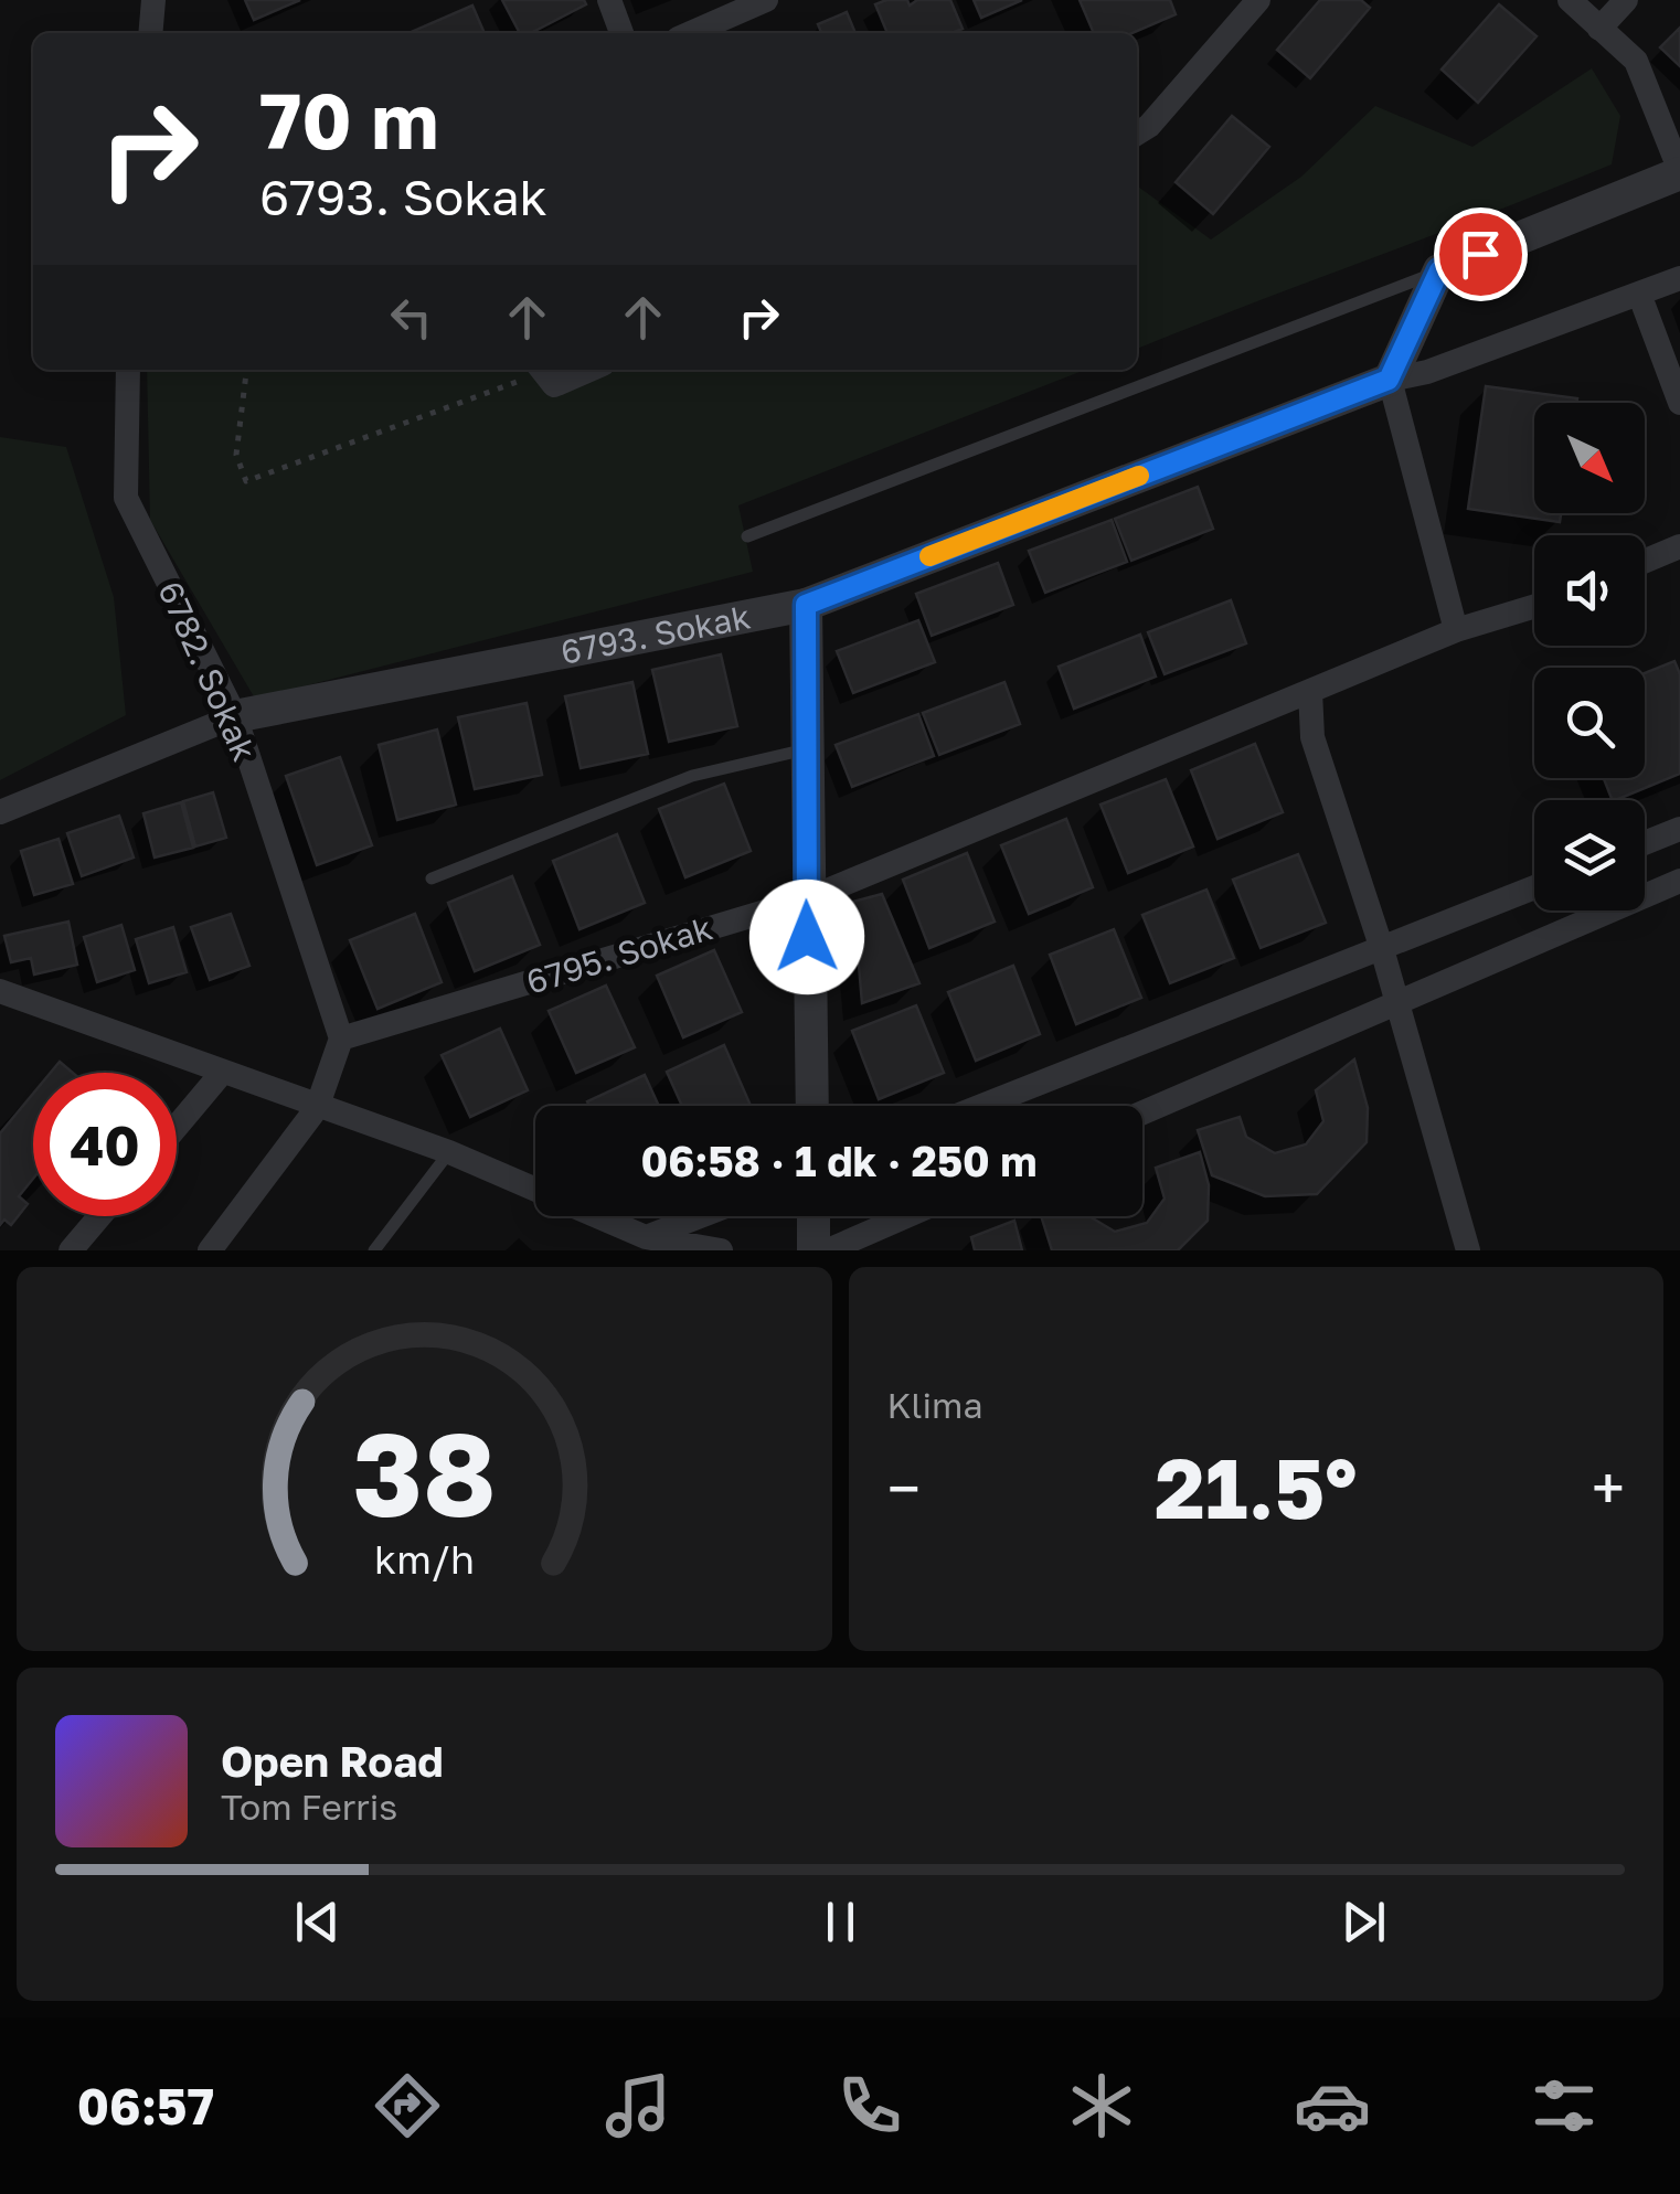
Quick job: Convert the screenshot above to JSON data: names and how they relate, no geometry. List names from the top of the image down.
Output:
{
  "streets": {
    "street": ["6793. Sokak", "6782. Sokak", "6795. Sokak"]
  },
  "crossings": [
    ["6793. Sokak", "6782. Sokak"],
    ["6782. Sokak", "6795. Sokak"]
  ],
  "north": "bottom right",
  "page": {
    "turn": ["70 m", "6793. Sokak"],
    "limit": "40",
    "trip": "06:58 · 1 dk · 250 m",
    "tile": "Klima",
    "heat": ["−", "21.5°", "+"],
    "song": ["Open Road", "Tom Ferris"],
    "tabs": "06:57",
    "gauge": ["38", "km/h"]
  }
}
